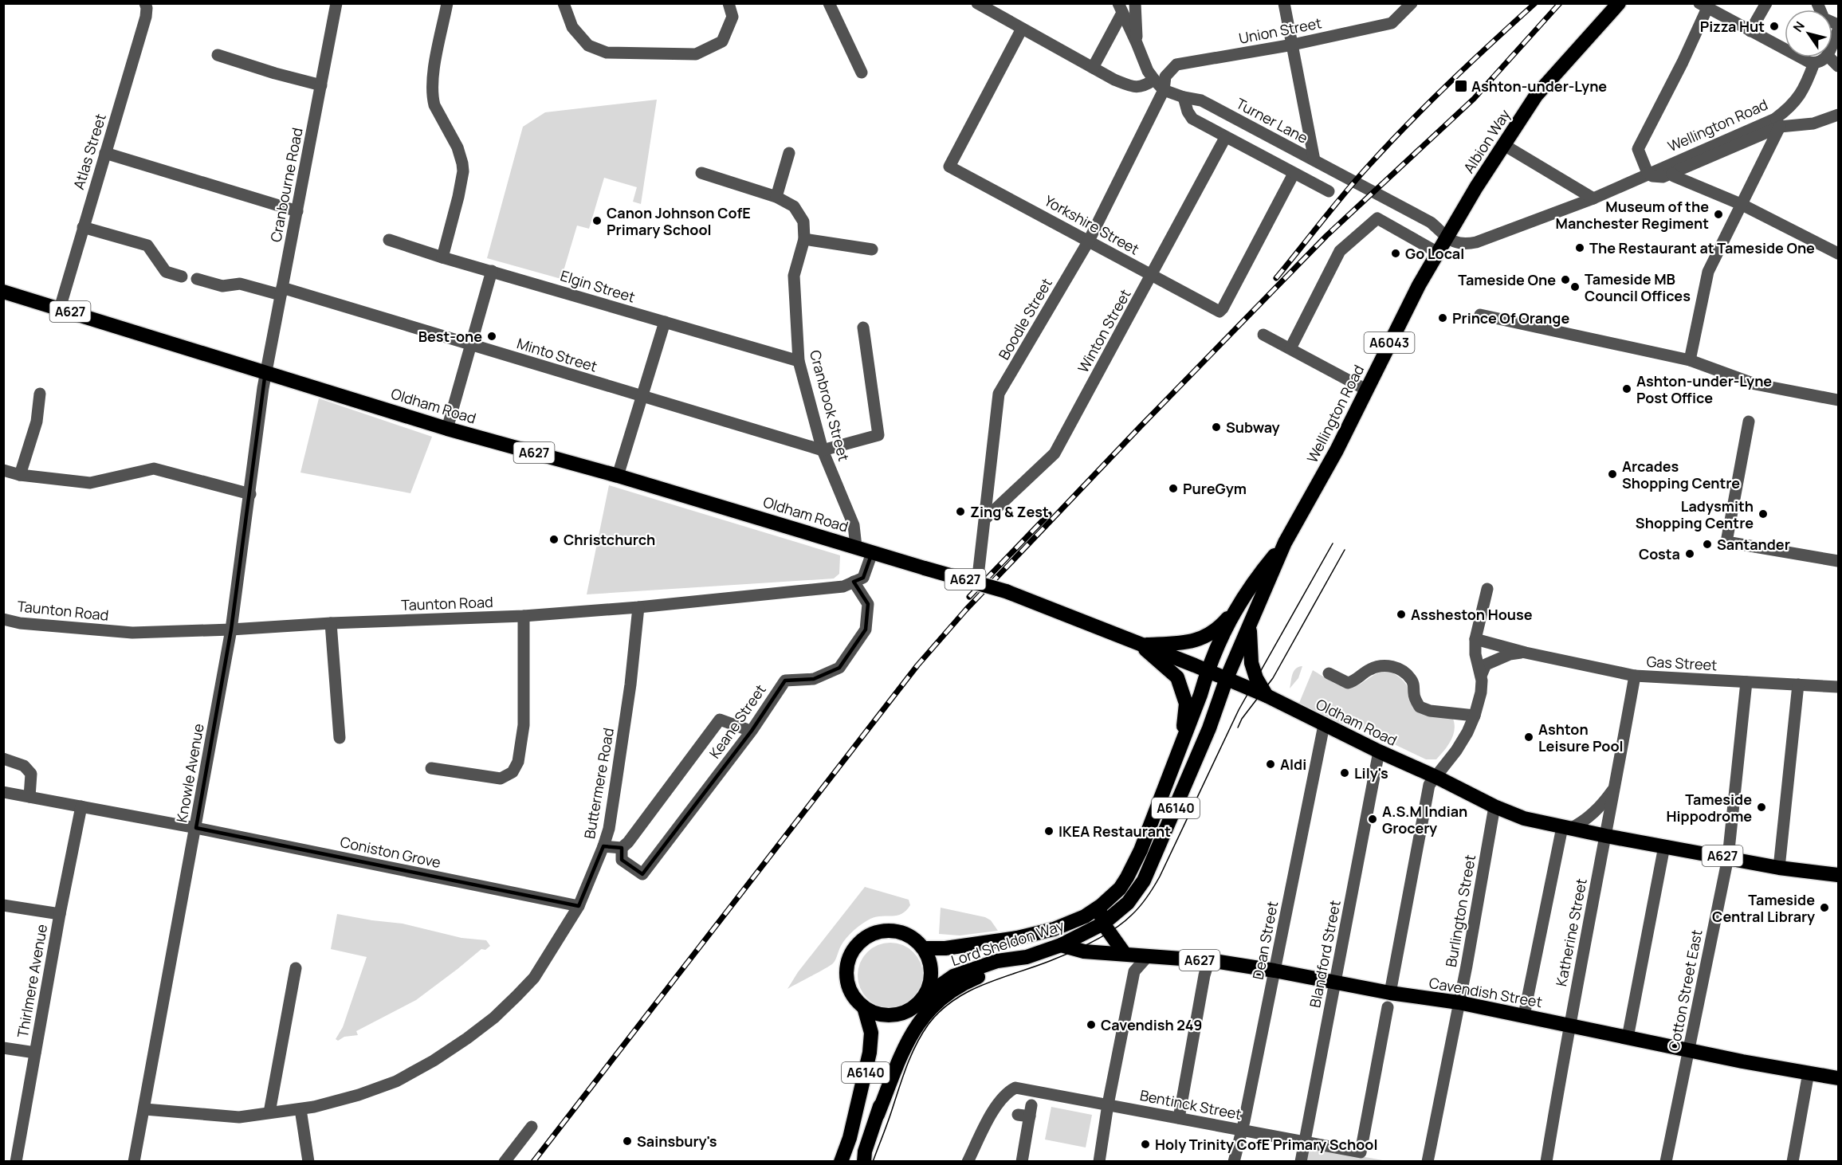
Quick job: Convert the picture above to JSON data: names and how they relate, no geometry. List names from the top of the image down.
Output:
{
  "streets": {
    "highway": [
      "Wellington Road",
      "Albion Way",
      "A627",
      "A6043",
      "Oldham Road",
      "A6140",
      "Lord Sheldon Way",
      "Cavendish Street"
    ],
    "street": [
      "Union Street",
      "Turner Lane",
      "Atlas Street",
      "Cranbourne Road",
      "Yorkshire Street",
      "Elgin Street",
      "Boodle Street",
      "Winton Street",
      "Minto Street",
      "Cranbrook Street",
      "Taunton Road",
      "Gas Street",
      "Keane Street",
      "Knowle Avenue",
      "Buttermere Road",
      "Coniston Grove",
      "Burlington Street",
      "Katherine Street",
      "Dean Street",
      "Blandford Street",
      "Thirlmere Avenue",
      "Cotton Street East",
      "Bentinck Street"
    ]
  },
  "crossings": [
    ["Union Street", "Turner Lane"],
    ["Union Street", "Boodle Street"],
    ["Turner Lane", "Wellington Road"],
    ["Turner Lane", "Albion Way"],
    ["Turner Lane", "Boodle Street"],
    ["Wellington Road", "Albion Way"],
    ["Wellington Road", "A627"],
    ["Wellington Road", "A6043"],
    ["Wellington Road", "Oldham Road"],
    ["Wellington Road", "Lord Sheldon Way"],
    ["Atlas Street", "Oldham Road"],
    ["Cranbourne Road", "Minto Street"],
    ["Cranbourne Road", "Oldham Road"],
    ["Cranbourne Road", "Knowle Avenue"],
    ["Yorkshire Street", "Boodle Street"],
    ["Yorkshire Street", "Winton Street"],
    ["Elgin Street", "Cranbrook Street"],
    ["A627", "Oldham Road"],
    ["A627", "Cranbrook Street"],
    ["Boodle Street", "Winton Street"],
    ["Boodle Street", "Oldham Road"],
    ["A6043", "Oldham Road"],
    ["Minto Street", "Cranbrook Street"],
    ["Oldham Road", "Cranbrook Street"],
    ["Oldham Road", "Burlington Street"],
    ["Oldham Road", "Katherine Street"],
    ["Oldham Road", "Dean Street"],
    ["Oldham Road", "Blandford Street"],
    ["Oldham Road", "Cotton Street East"],
    ["Taunton Road", "Keane Street"],
    ["Taunton Road", "Knowle Avenue"],
    ["Taunton Road", "Buttermere Road"],
    ["Gas Street", "Katherine Street"],
    ["Gas Street", "Cotton Street East"],
    ["Knowle Avenue", "Buttermere Road"],
    ["Knowle Avenue", "Coniston Grove"],
    ["Buttermere Road", "Coniston Grove"],
    ["A6140", "Lord Sheldon Way"],
    ["Coniston Grove", "Thirlmere Avenue"],
    ["Burlington Street", "Cavendish Street"],
    ["Katherine Street", "Cavendish Street"],
    ["Dean Street", "Cavendish Street"],
    ["Dean Street", "Bentinck Street"],
    ["Lord Sheldon Way", "Cavendish Street"],
    ["Blandford Street", "Cavendish Street"],
    ["Blandford Street", "Bentinck Street"],
    ["Cotton Street East", "Cavendish Street"],
    ["Cavendish Street", "Bentinck Street"]
  ],
  "places": {
    "other": [
      "Pizza Hut",
      "Museum of the Manchester Regiment",
      "Canon Johnson CofE Primary School",
      "The Restaurant at Tameside One",
      "Go Local",
      "Tameside One",
      "Tameside MB Council Offices",
      "Prince Of Orange",
      "Best-one",
      "Ashton-under-Lyne Post Office",
      "Subway",
      "Arcades Shopping Centre",
      "PureGym",
      "Zing & Zest",
      "Ladysmith Shopping Centre",
      "Christchurch",
      "Santander",
      "Costa",
      "Assheston House",
      "Ashton Leisure Pool",
      "Aldi",
      "Lily's",
      "Tameside Hippodrome",
      "A.S.M Indian Grocery",
      "IKEA Restaurant",
      "Tameside Central Library",
      "Cavendish 249",
      "Sainsbury's",
      "Holy Trinity CofE Primary School"
    ],
    "transit": ["Ashton-under-Lyne"]
  },
  "north": "top left"
}
